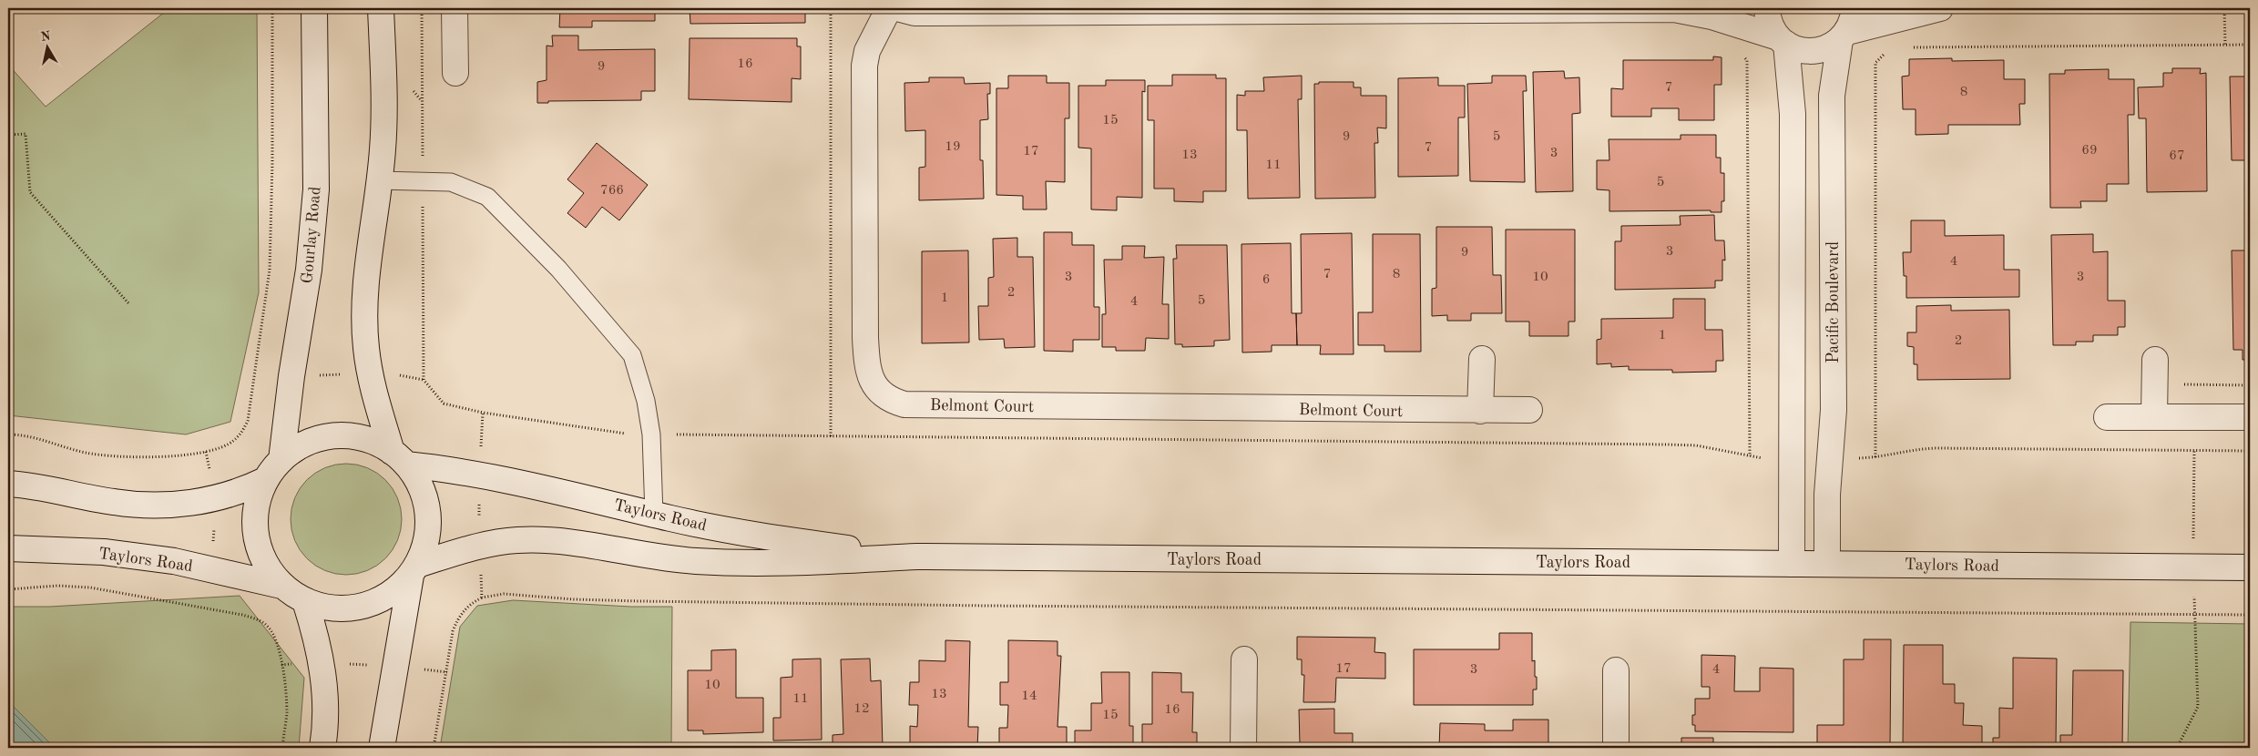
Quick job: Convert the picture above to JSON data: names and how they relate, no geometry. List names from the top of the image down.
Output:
{
  "streets": {
    "street": [
      "Gourlay Road",
      "Pacific Boulevard",
      "Belmont Court",
      "Taylors Road"
    ]
  },
  "crossings": [
    ["Pacific Boulevard", "Taylors Road"]
  ],
  "house_numbers": [
    "16",
    "9",
    "7",
    "8",
    "15",
    "9",
    "5",
    "19",
    "7",
    "69",
    "17",
    "3",
    "13",
    "67",
    "11",
    "5",
    "766",
    "3",
    "9",
    "4",
    "7",
    "8",
    "3",
    "10",
    "3",
    "6",
    "2",
    "1",
    "5",
    "4",
    "1",
    "2",
    "17",
    "3",
    "4",
    "10",
    "13",
    "14",
    "11",
    "12",
    "16",
    "15"
  ],
  "north": "top"
}
